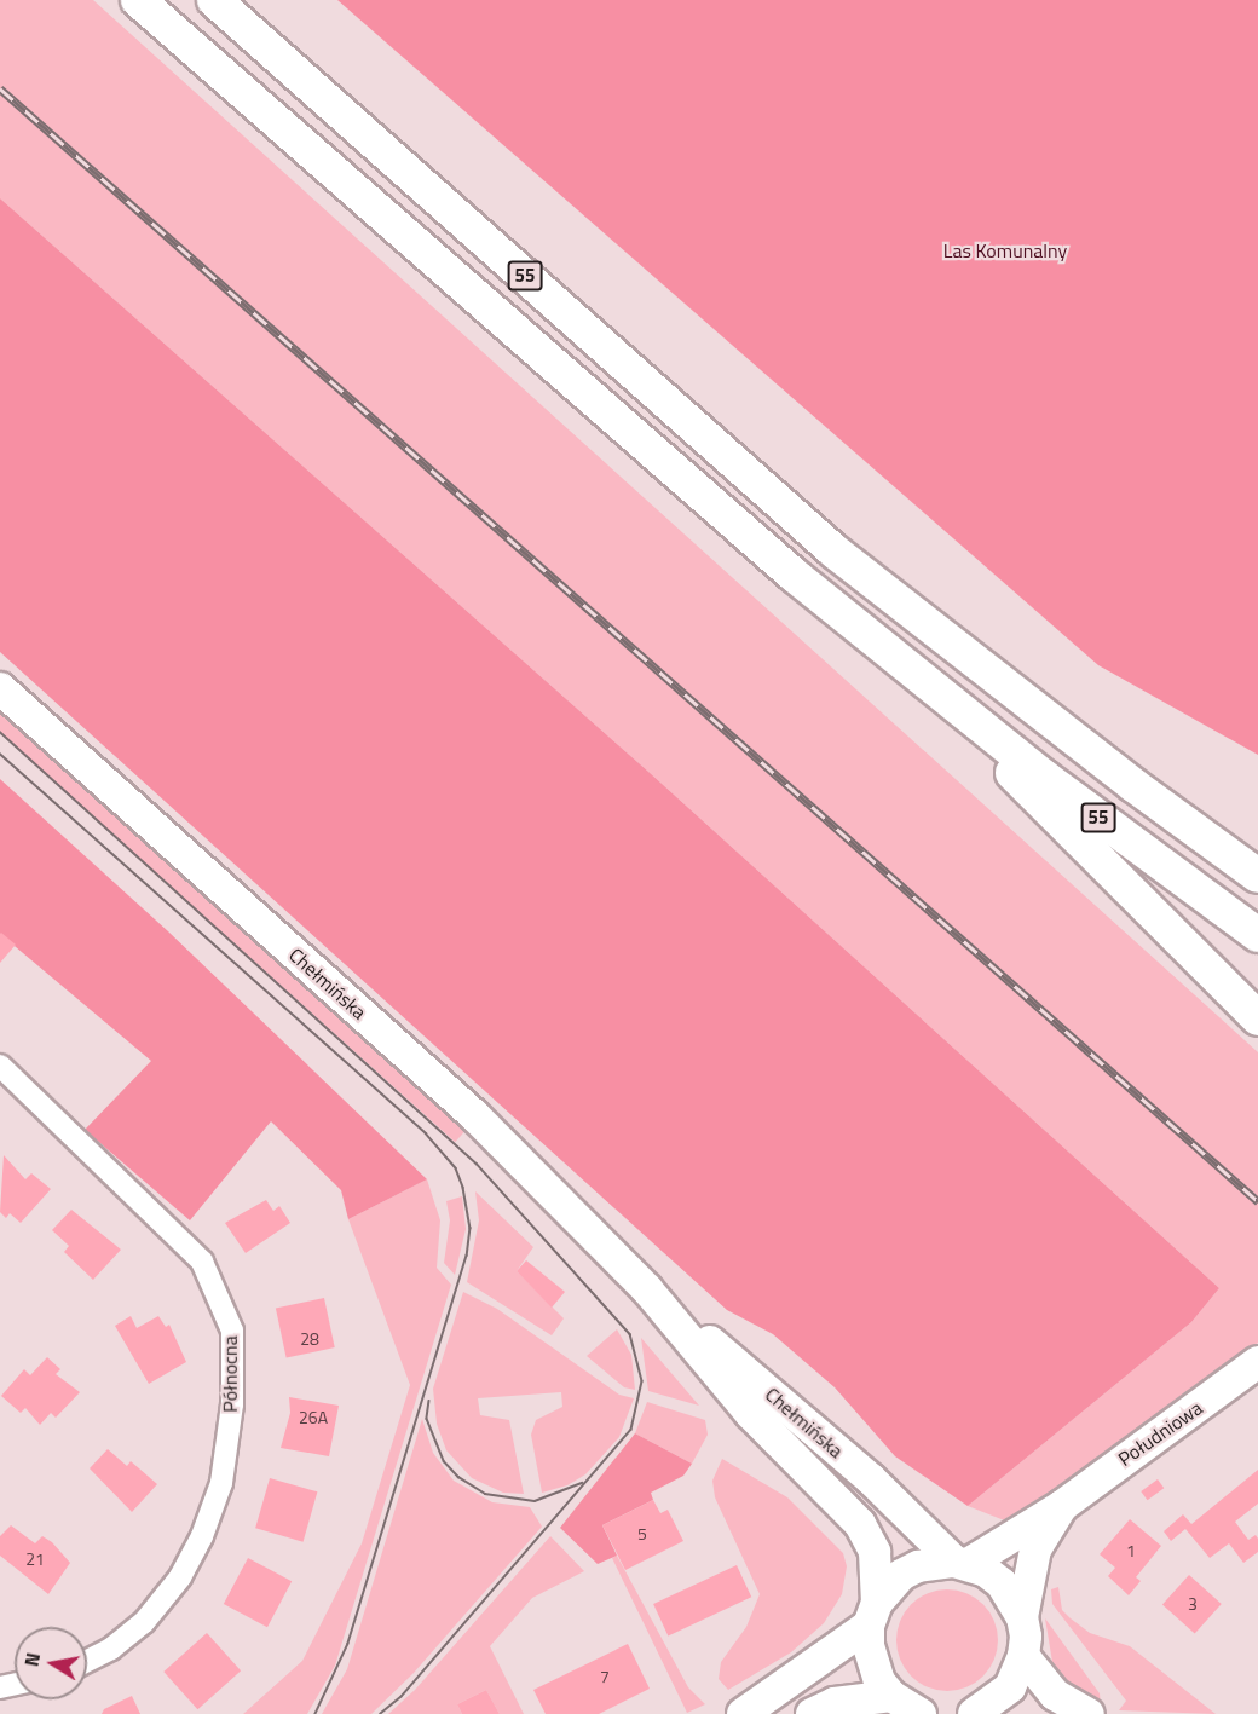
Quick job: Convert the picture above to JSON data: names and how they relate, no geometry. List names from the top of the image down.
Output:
{
  "streets": {
    "main road": ["55", "Chełmińska", "Południowa"],
    "street": ["Północna"]
  },
  "crossings": [
    ["Chełmińska", "Południowa"]
  ],
  "parks": ["Las Komunalny"],
  "house_numbers": [
    "28",
    "26A",
    "5",
    "1",
    "21",
    "3",
    "7"
  ],
  "north": "left"
}
